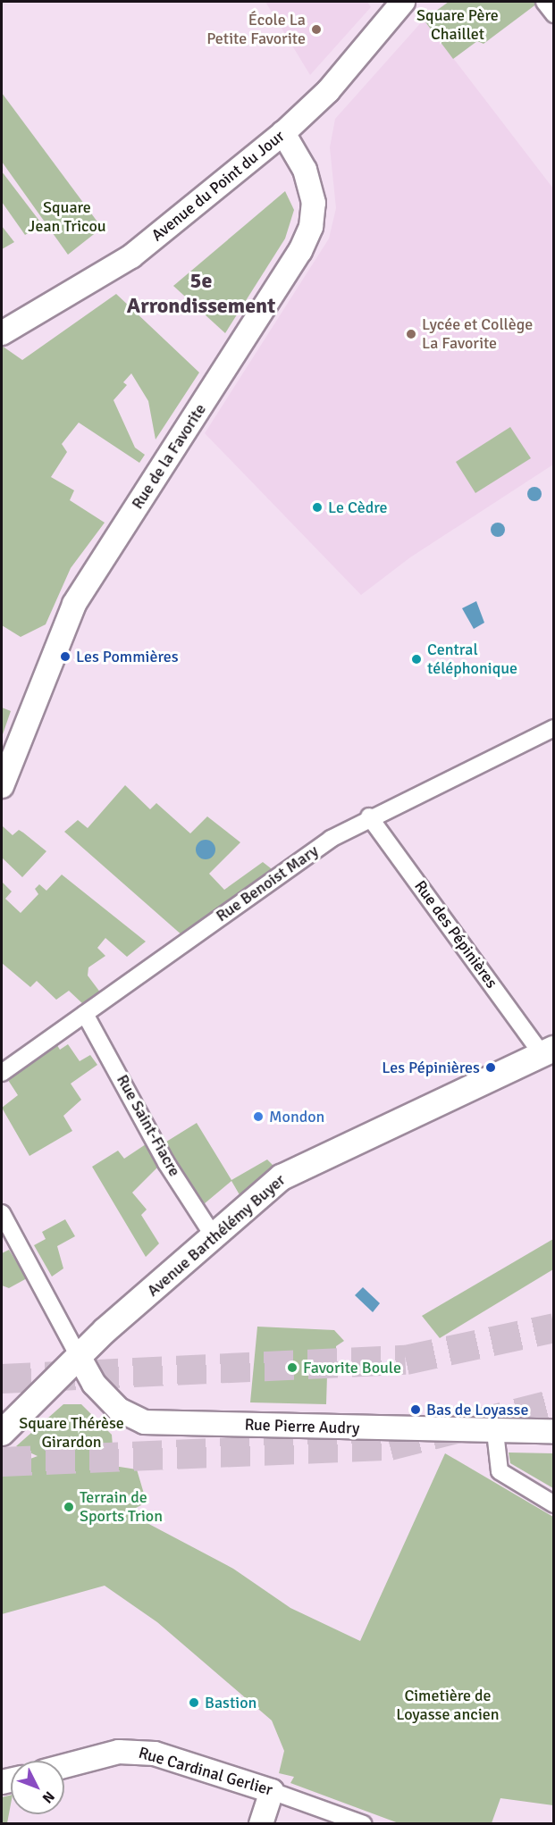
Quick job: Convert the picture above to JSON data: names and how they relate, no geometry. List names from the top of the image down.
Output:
{
  "streets": {
    "main road": ["Avenue Barthélémy Buyer"],
    "street": [
      "Avenue du Point du Jour",
      "Rue de la Favorite",
      "Rue Benoist Mary",
      "Rue des Pépinières",
      "Rue Saint-Fiacre",
      "Rue Pierre Audry",
      "Rue Cardinal Gerlier"
    ]
  },
  "crossings": [
    ["Avenue du Point du Jour", "Rue de la Favorite"],
    ["Rue Benoist Mary", "Rue des Pépinières"],
    ["Rue Benoist Mary", "Rue Saint-Fiacre"],
    ["Rue des Pépinières", "Avenue Barthélémy Buyer"],
    ["Rue Saint-Fiacre", "Avenue Barthélémy Buyer"],
    ["Avenue Barthélémy Buyer", "Rue Pierre Audry"]
  ],
  "districts": ["5e Arrondissement"],
  "parks": [
    "Square Père Chaillet",
    "Square Jean Tricou",
    "Square Thérèse Girardon",
    "Cimetière de Loyasse ancien"
  ],
  "places": [
    "École La Petite Favorite",
    "Lycée et Collège La Favorite",
    "Le Cèdre",
    "Les Pommières",
    "Central téléphonique",
    "Les Pépinières",
    "Mondon",
    "Favorite Boule",
    "Bas de Loyasse",
    "Terrain de Sports Trion",
    "Bastion"
  ],
  "north": "bottom right"
}
